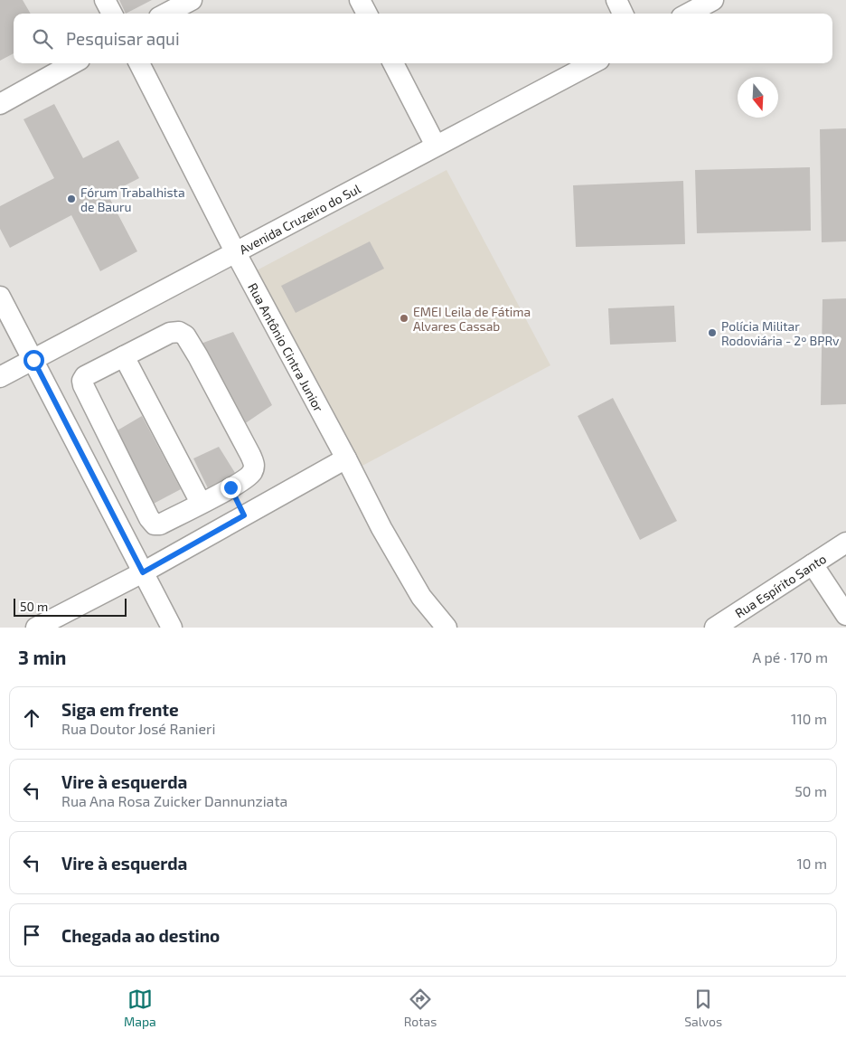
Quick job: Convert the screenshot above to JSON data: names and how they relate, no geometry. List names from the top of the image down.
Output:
{
  "streets": {
    "street": ["Avenida Cruzeiro do Sul", "Rua Antônio Cintra Junior", "Rua Espírito Santo"]
  },
  "crossings": [
    ["Avenida Cruzeiro do Sul", "Rua Antônio Cintra Junior"]
  ],
  "places": ["Fórum Trabalhista de Bauru", "EMEI Leila de Fátima Alvares Cassab", "Polícia Militar Rodoviária - 2º BPRv"],
  "scale_bar": "50 m",
  "north": "bottom",
  "page": {
    "search": "Pesquisar aqui",
    "scale": "50 m",
    "heading": ["3 min", "A pé · 170 m"],
    "list": [
      ["Siga em frente", "Rua Doutor José Ranieri", "110 m"],
      ["Vire à esquerda", "Rua Ana Rosa Zuicker Dannunziata", "50 m"],
      ["Vire à esquerda", "10 m"],
      "Chegada ao destino"
    ],
    "nav": ["Mapa", "Rotas", "Salvos"]
  }
}
